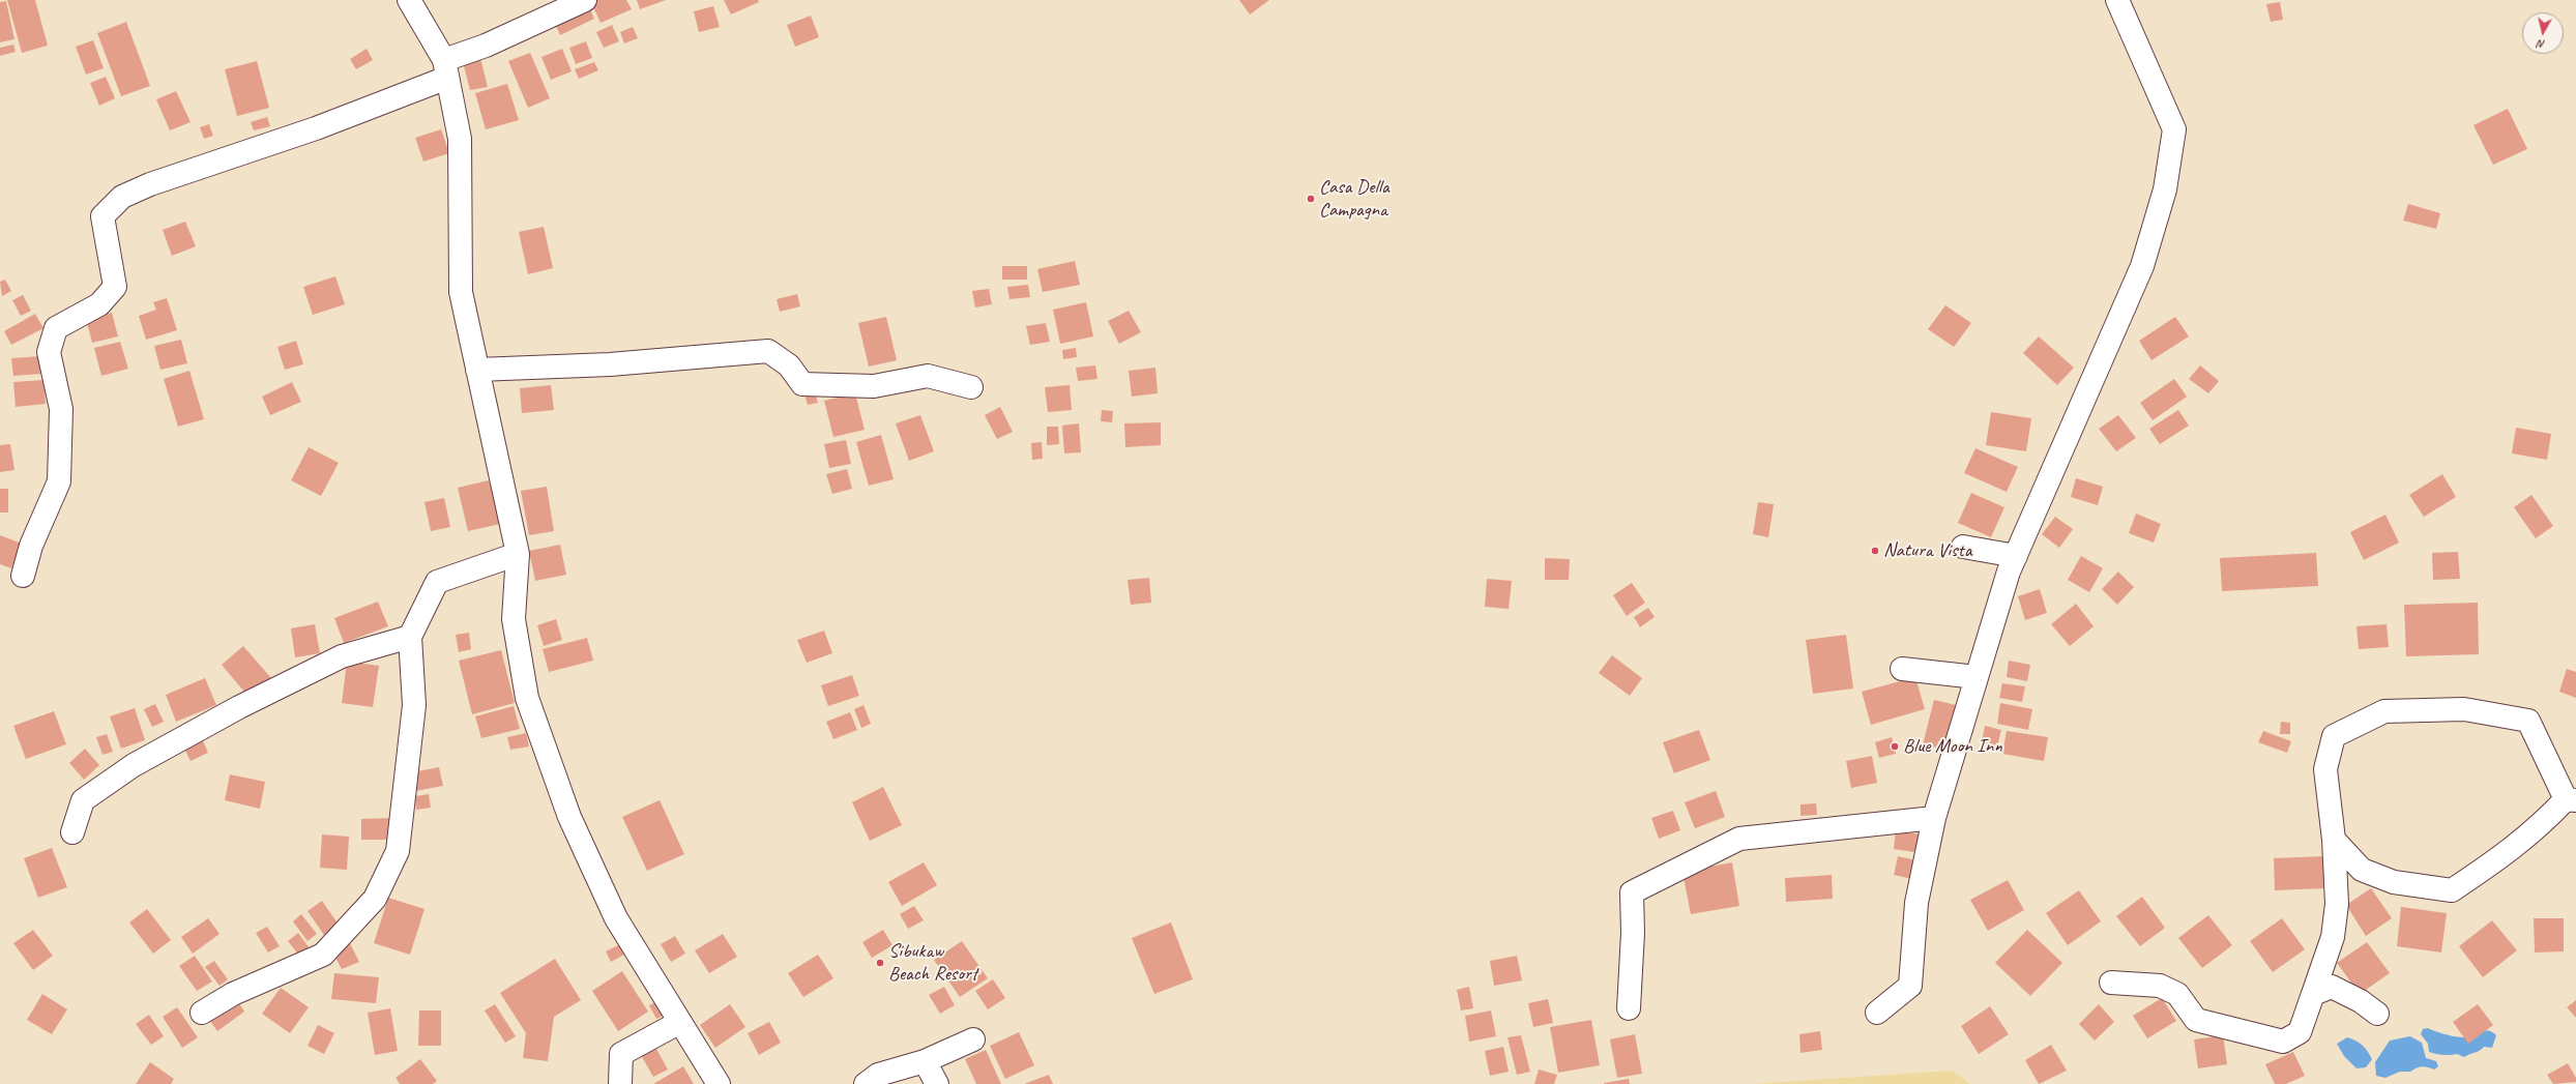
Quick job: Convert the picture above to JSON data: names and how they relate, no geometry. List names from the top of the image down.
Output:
{
  "places": [
    "Casa Della Campagna",
    "Natura Vista",
    "Blue Moon Inn",
    "Sibukaw Beach Resort"
  ],
  "north": "bottom"
}
